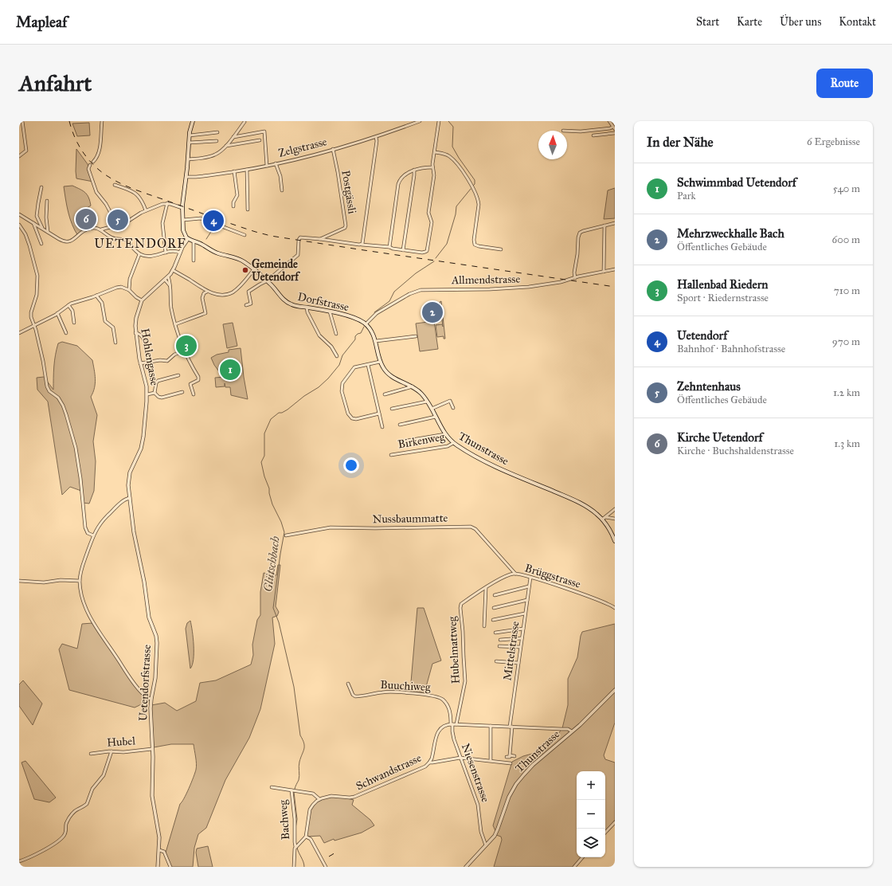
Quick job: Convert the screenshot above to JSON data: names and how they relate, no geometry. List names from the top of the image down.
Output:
{
  "streets": {
    "main road": ["Dorfstrasse", "Thunstrasse"],
    "street": [
      "Zelgstrasse",
      "Postgässli",
      "Allmendstrasse",
      "Hohlengasse",
      "Birkenweg",
      "Nussbaummatte",
      "Brüggstrasse",
      "Hubelmattweg",
      "Mittelstrasse",
      "Uetendorfstrasse",
      "Buuchiweg",
      "Hubel",
      "Schwandstrasse",
      "Niesenstrasse",
      "Bachweg"
    ]
  },
  "crossings": [
    ["Zelgstrasse", "Postgässli"],
    ["Postgässli", "Dorfstrasse"],
    ["Allmendstrasse", "Dorfstrasse"],
    ["Allmendstrasse", "Thunstrasse"],
    ["Dorfstrasse", "Hohlengasse"],
    ["Dorfstrasse", "Thunstrasse"],
    ["Hohlengasse", "Uetendorfstrasse"],
    ["Birkenweg", "Thunstrasse"],
    ["Thunstrasse", "Niesenstrasse"],
    ["Nussbaummatte", "Brüggstrasse"],
    ["Brüggstrasse", "Hubelmattweg"],
    ["Brüggstrasse", "Mittelstrasse"],
    ["Uetendorfstrasse", "Hubel"],
    ["Buuchiweg", "Schwandstrasse"],
    ["Buuchiweg", "Niesenstrasse"],
    ["Schwandstrasse", "Niesenstrasse"]
  ],
  "districts": ["UETENDORF"],
  "water": ["Glütschbach"],
  "places": ["Gemeinde Uetendorf"],
  "north": "top",
  "page": {
    "header": "Mapleaf",
    "nav": [
      "Start",
      "Karte",
      "Über uns",
      "Kontakt"
    ],
    "buttons": "Route",
    "title": "Anfahrt",
    "heading": ["In der Nähe", "6 Ergebnisse"],
    "list": [
      {
        "mark": "1",
        "name": "Schwimmbad Uetendorf",
        "note": "Park",
        "value": "540 m"
      },
      {
        "mark": "2",
        "name": "Mehrzweckhalle Bach",
        "note": "Öffentliches Gebäude",
        "value": "600 m"
      },
      {
        "mark": "3",
        "name": "Hallenbad Riedern",
        "note": "Sport · Riedernstrasse",
        "value": "710 m"
      },
      {
        "mark": "4",
        "name": "Uetendorf",
        "note": "Bahnhof · Bahnhofstrasse",
        "value": "970 m"
      },
      {
        "mark": "5",
        "name": "Zehntenhaus",
        "note": "Öffentliches Gebäude",
        "value": "1.2 km"
      },
      {
        "mark": "6",
        "name": "Kirche Uetendorf",
        "note": "Kirche · Buchshaldenstrasse",
        "value": "1.3 km"
      }
    ],
    "pins": [
      "6",
      "5",
      "4",
      "2",
      "3",
      "1"
    ],
    "map_buttons": ["+", "−"]
  }
}
